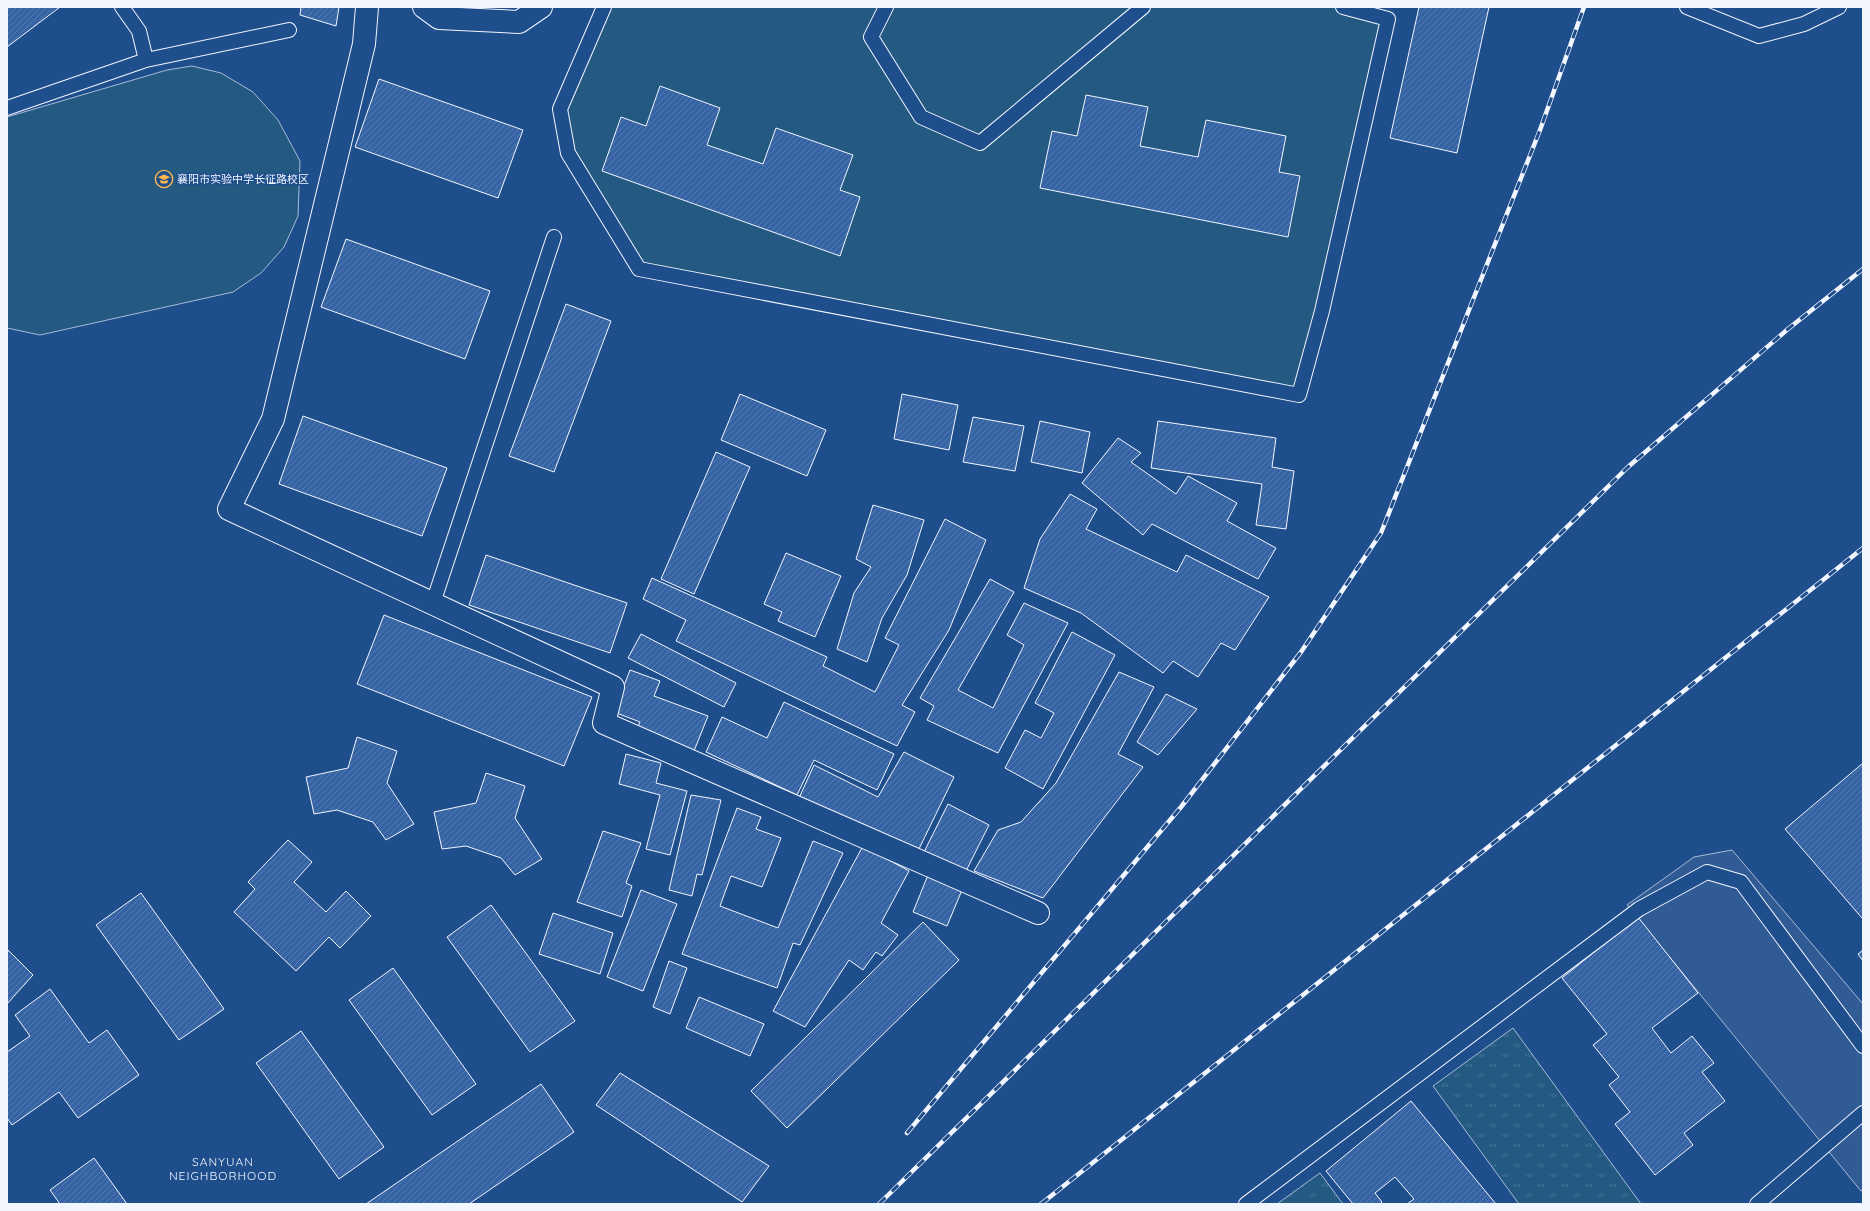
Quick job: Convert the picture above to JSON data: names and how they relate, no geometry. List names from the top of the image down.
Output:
{
  "districts": ["SANYUAN NEIGHBORHOOD"],
  "places": {
    "school or university": ["襄阳市实验中学长征路校区"]
  }
}
